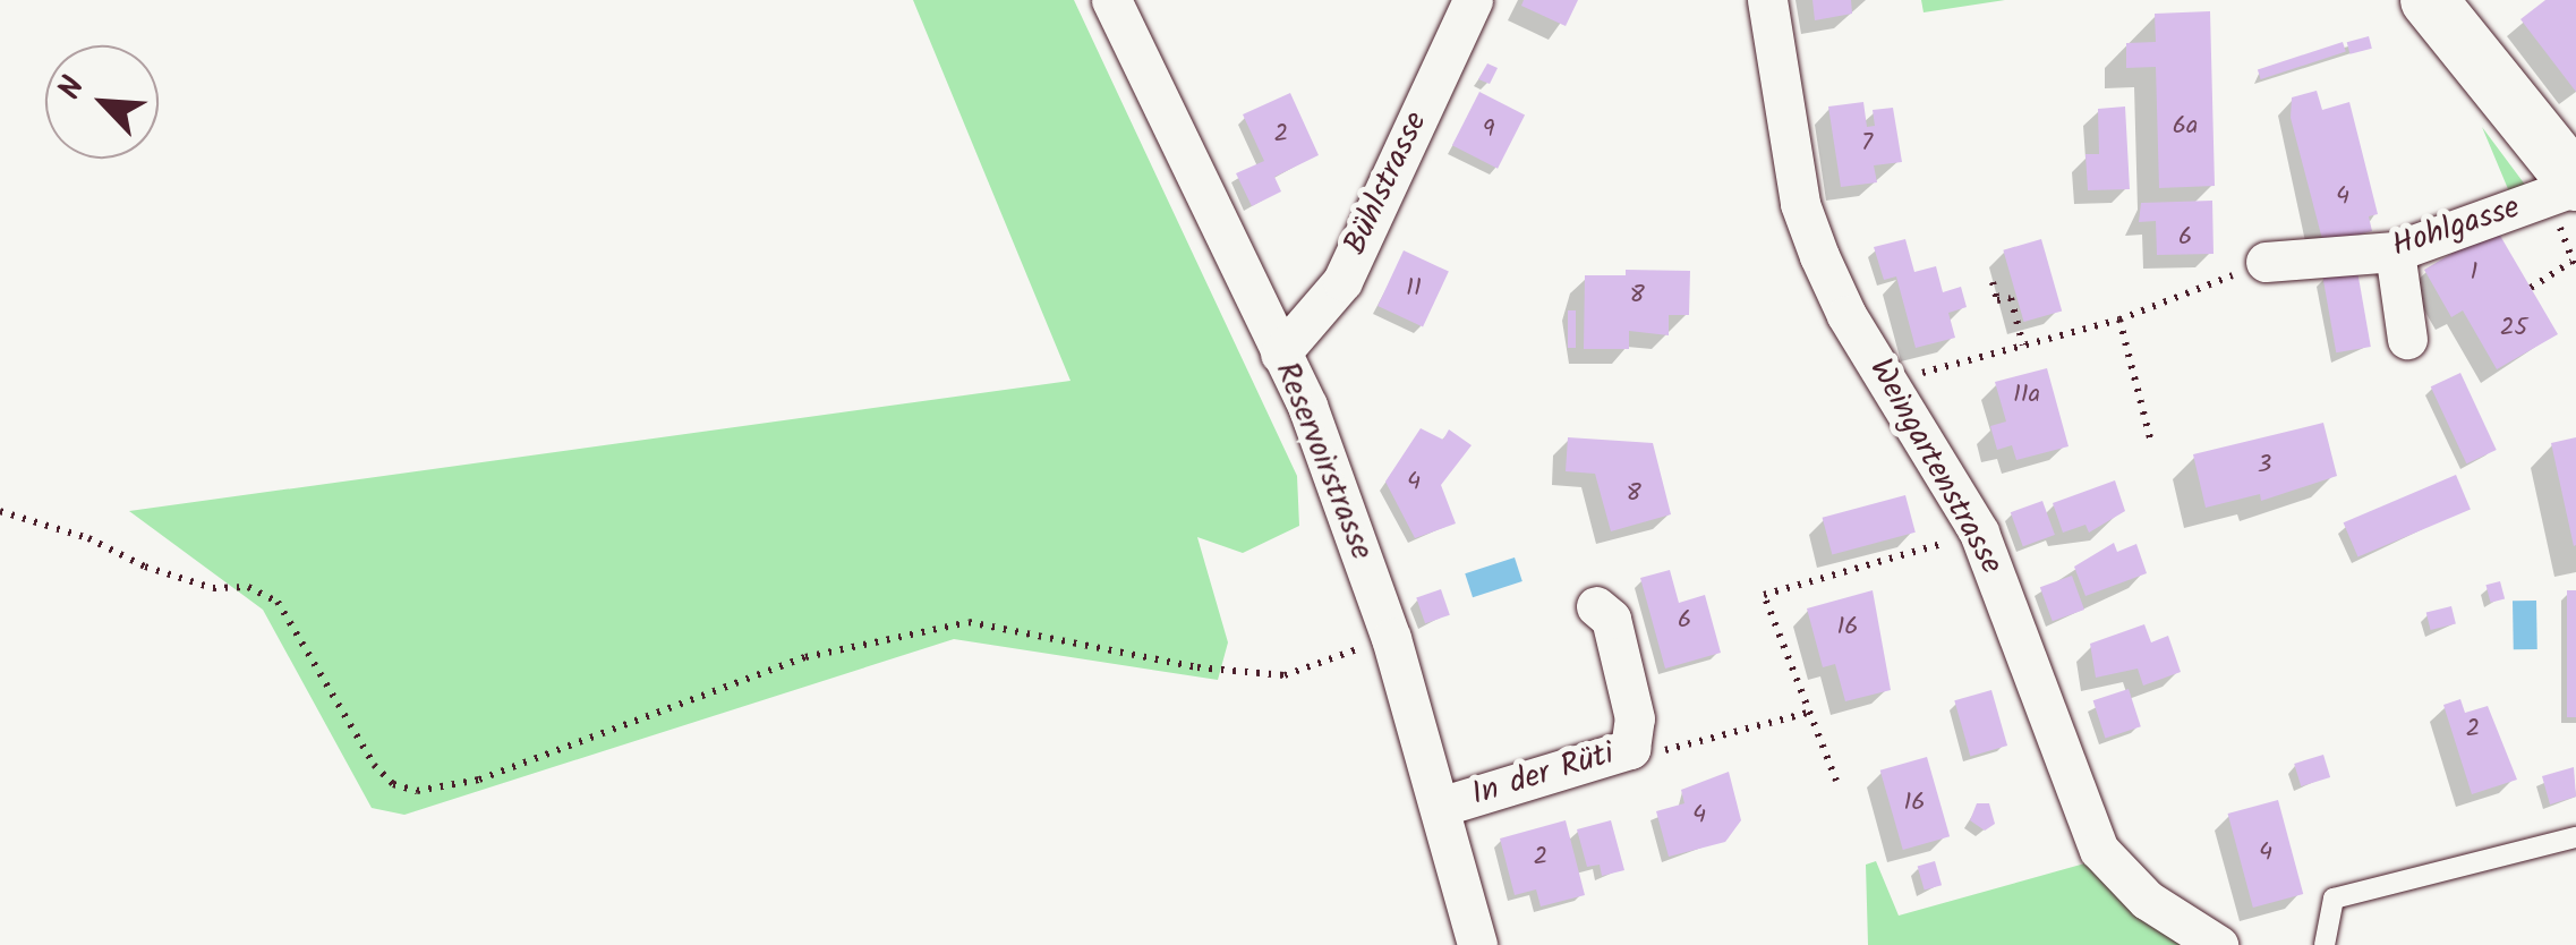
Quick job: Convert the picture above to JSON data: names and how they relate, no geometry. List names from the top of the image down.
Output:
{
  "streets": {
    "street": [
      "Bühlstrasse",
      "Hohlgasse",
      "Reservoirstrasse",
      "Weingartenstrasse",
      "In der Rüti"
    ]
  },
  "crossings": [
    ["Bühlstrasse", "Reservoirstrasse"],
    ["Reservoirstrasse", "In der Rüti"]
  ],
  "house_numbers": [
    "6a",
    "9",
    "2",
    "7",
    "4",
    "6",
    "1",
    "11",
    "8",
    "25",
    "11a",
    "3",
    "4",
    "8",
    "6",
    "16",
    "2",
    "16",
    "4",
    "4",
    "2"
  ],
  "north": "top left"
}
